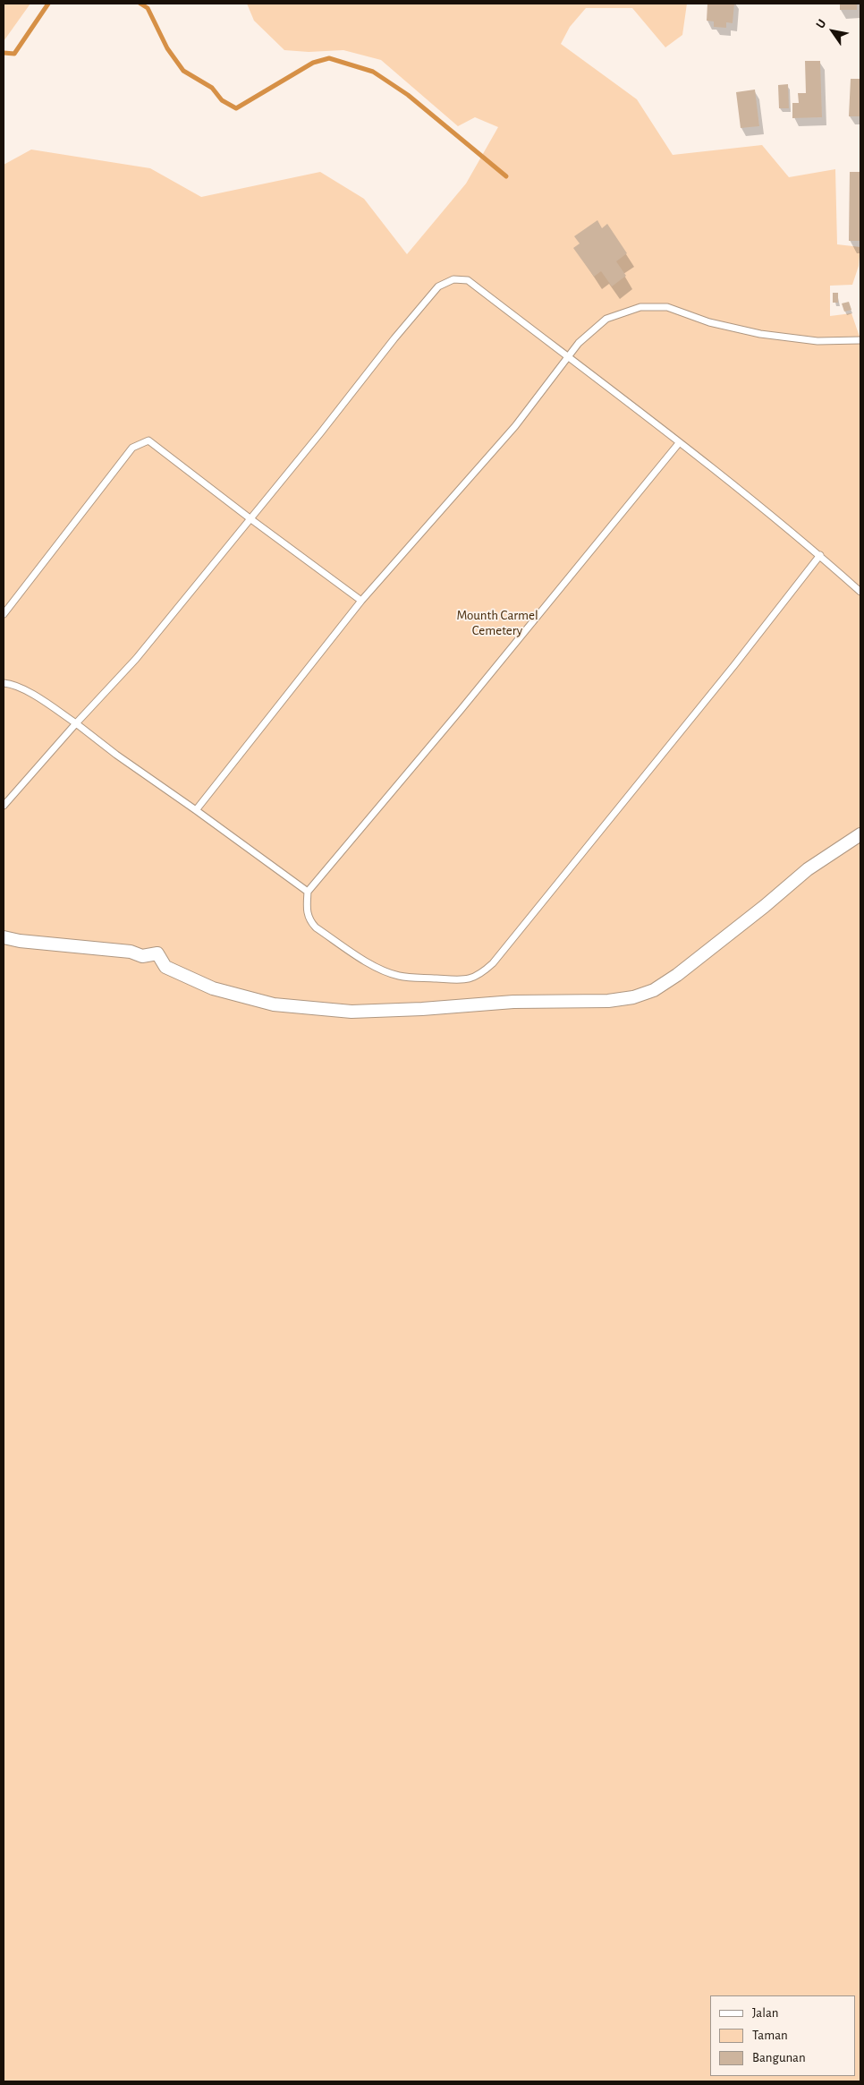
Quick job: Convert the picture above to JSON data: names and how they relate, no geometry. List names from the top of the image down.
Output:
{
  "parks": ["Mounth Carmel Cemetery"],
  "legend": ["Jalan", "Taman", "Bangunan"],
  "north": "top left"
}
